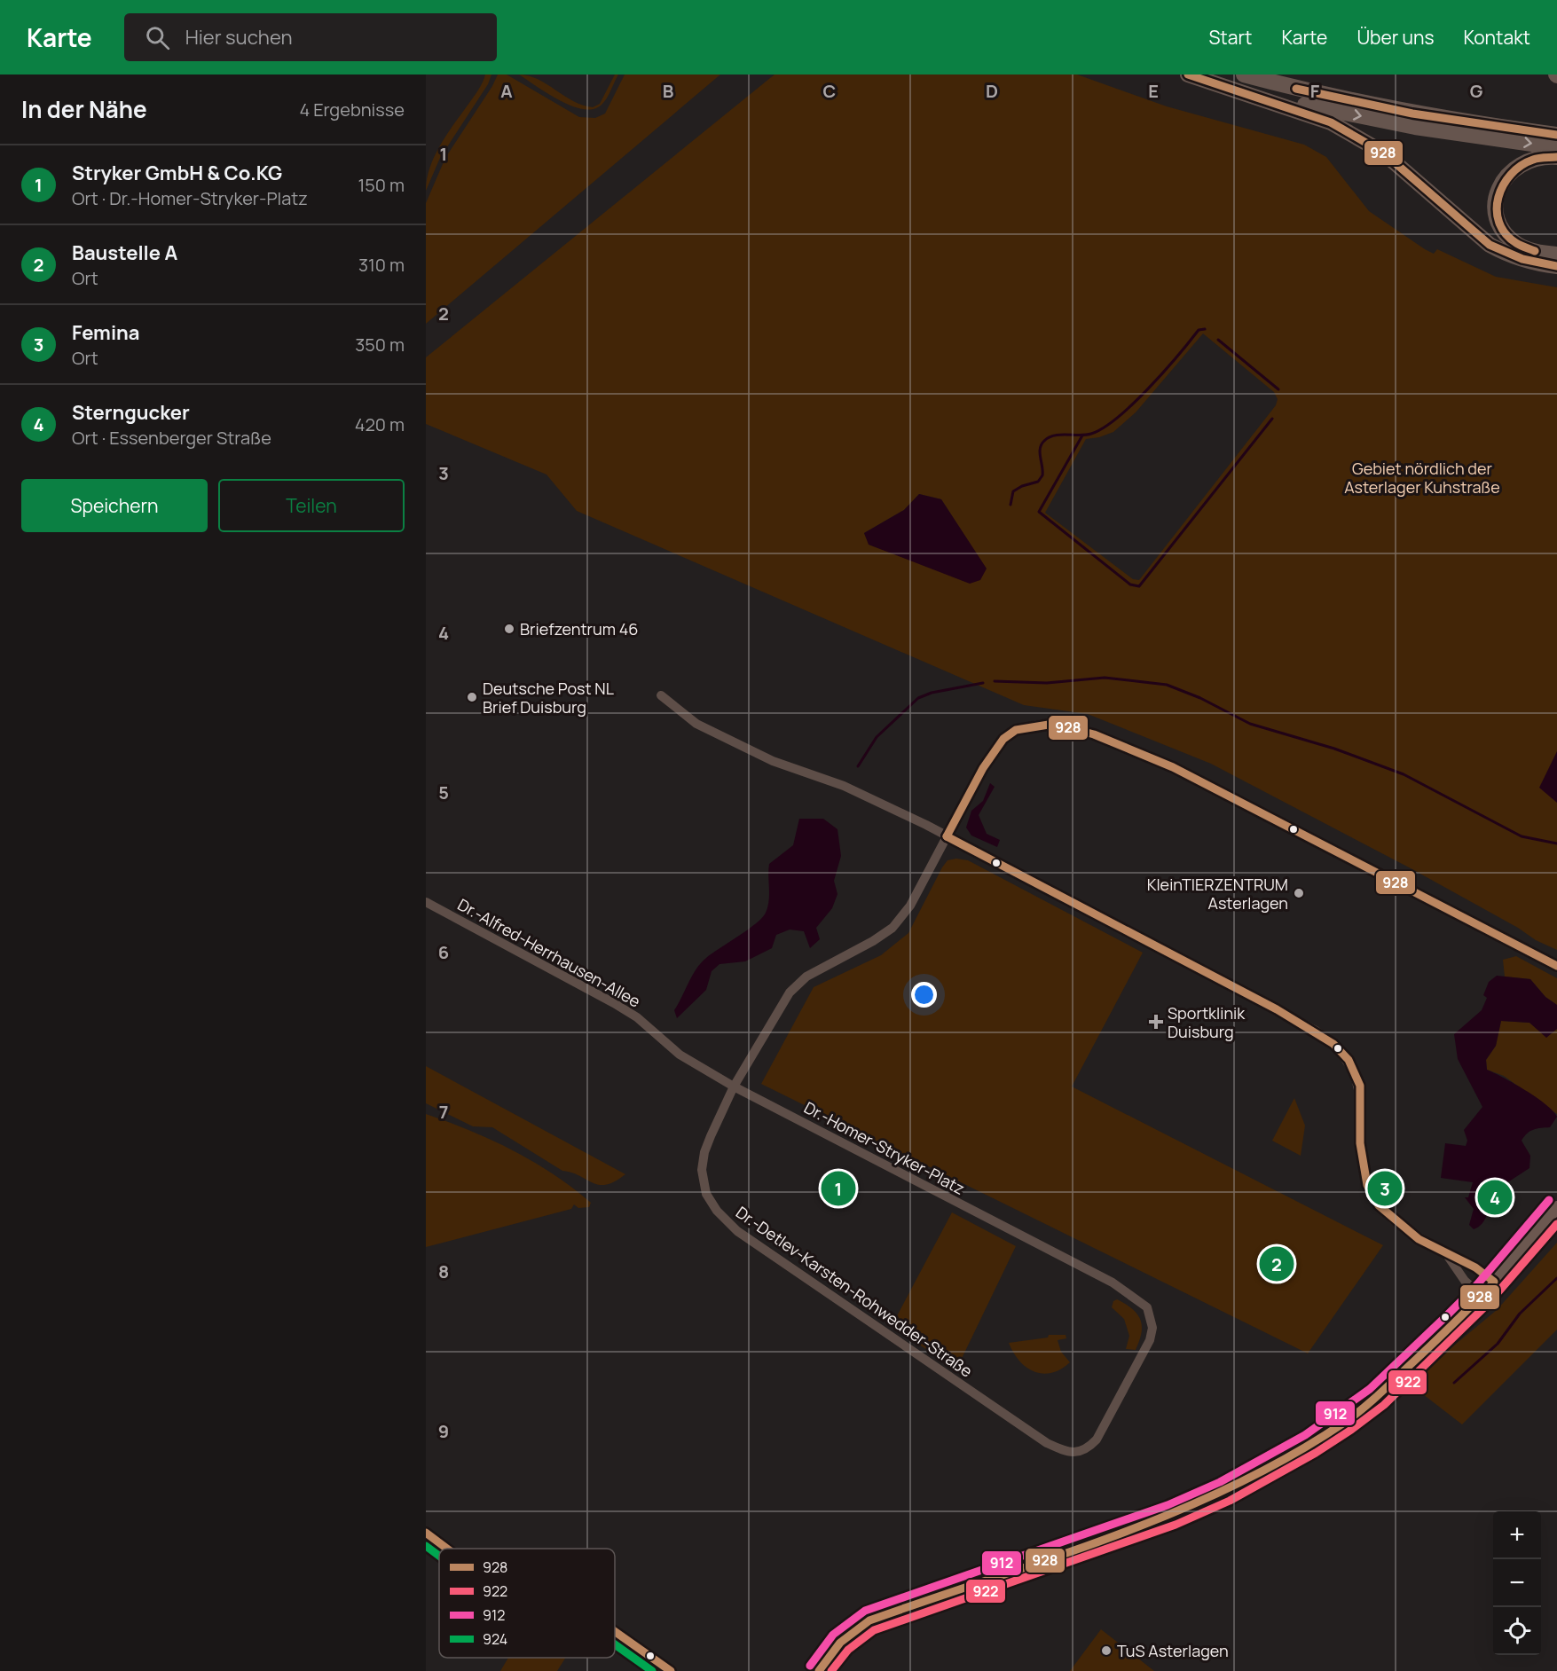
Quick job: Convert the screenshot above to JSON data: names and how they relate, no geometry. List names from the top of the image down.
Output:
{
  "streets": {
    "street": ["Dr.-Alfred-Herrhausen-Allee", "Dr.-Homer-Stryker-Platz", "Dr.-Detlev-Karsten-Rohwedder-Straße"]
  },
  "crossings": [
    ["Dr.-Alfred-Herrhausen-Allee", "Dr.-Homer-Stryker-Platz"],
    ["Dr.-Alfred-Herrhausen-Allee", "Dr.-Detlev-Karsten-Rohwedder-Straße"],
    ["Dr.-Homer-Stryker-Platz", "Dr.-Detlev-Karsten-Rohwedder-Straße"]
  ],
  "parks": ["Gebiet nördlich der Asterlager Kuhstraße"],
  "places": {
    "other": [
      "Briefzentrum 46",
      "Deutsche Post NL Brief Duisburg",
      "KleinTIERZENTRUM Asterlagen",
      "TuS Asterlagen"
    ],
    "health": ["Sportklinik Duisburg"]
  },
  "lines": [
    "transit line 928",
    "transit line 912",
    "transit line 922",
    "transit line 924"
  ],
  "legend": [
    "928",
    "922",
    "912",
    "924"
  ],
  "page": {
    "header": "Karte",
    "search": "Hier suchen",
    "nav": [
      "Start",
      "Karte",
      "Über uns",
      "Kontakt"
    ],
    "heading": ["In der Nähe", "4 Ergebnisse"],
    "list": [
      {
        "mark": "1",
        "name": "Stryker GmbH & Co.KG",
        "note": "Ort · Dr.-Homer-Stryker-Platz",
        "value": "150 m"
      },
      {
        "mark": "2",
        "name": "Baustelle A",
        "note": "Ort",
        "value": "310 m"
      },
      {
        "mark": "3",
        "name": "Femina",
        "note": "Ort",
        "value": "350 m"
      },
      {
        "mark": "4",
        "name": "Sterngucker",
        "note": "Ort · Essenberger Straße",
        "value": "420 m"
      }
    ],
    "buttons": ["Speichern", "Teilen"],
    "pins": [
      "1",
      "3",
      "4",
      "2"
    ],
    "map_buttons": ["+", "−"]
  },
  "grid": {
    "columns": [
      "A",
      "B",
      "C",
      "D",
      "E",
      "F",
      "G"
    ],
    "rows": [
      "1",
      "2",
      "3",
      "4",
      "5",
      "6",
      "7",
      "8",
      "9"
    ]
  }
}
